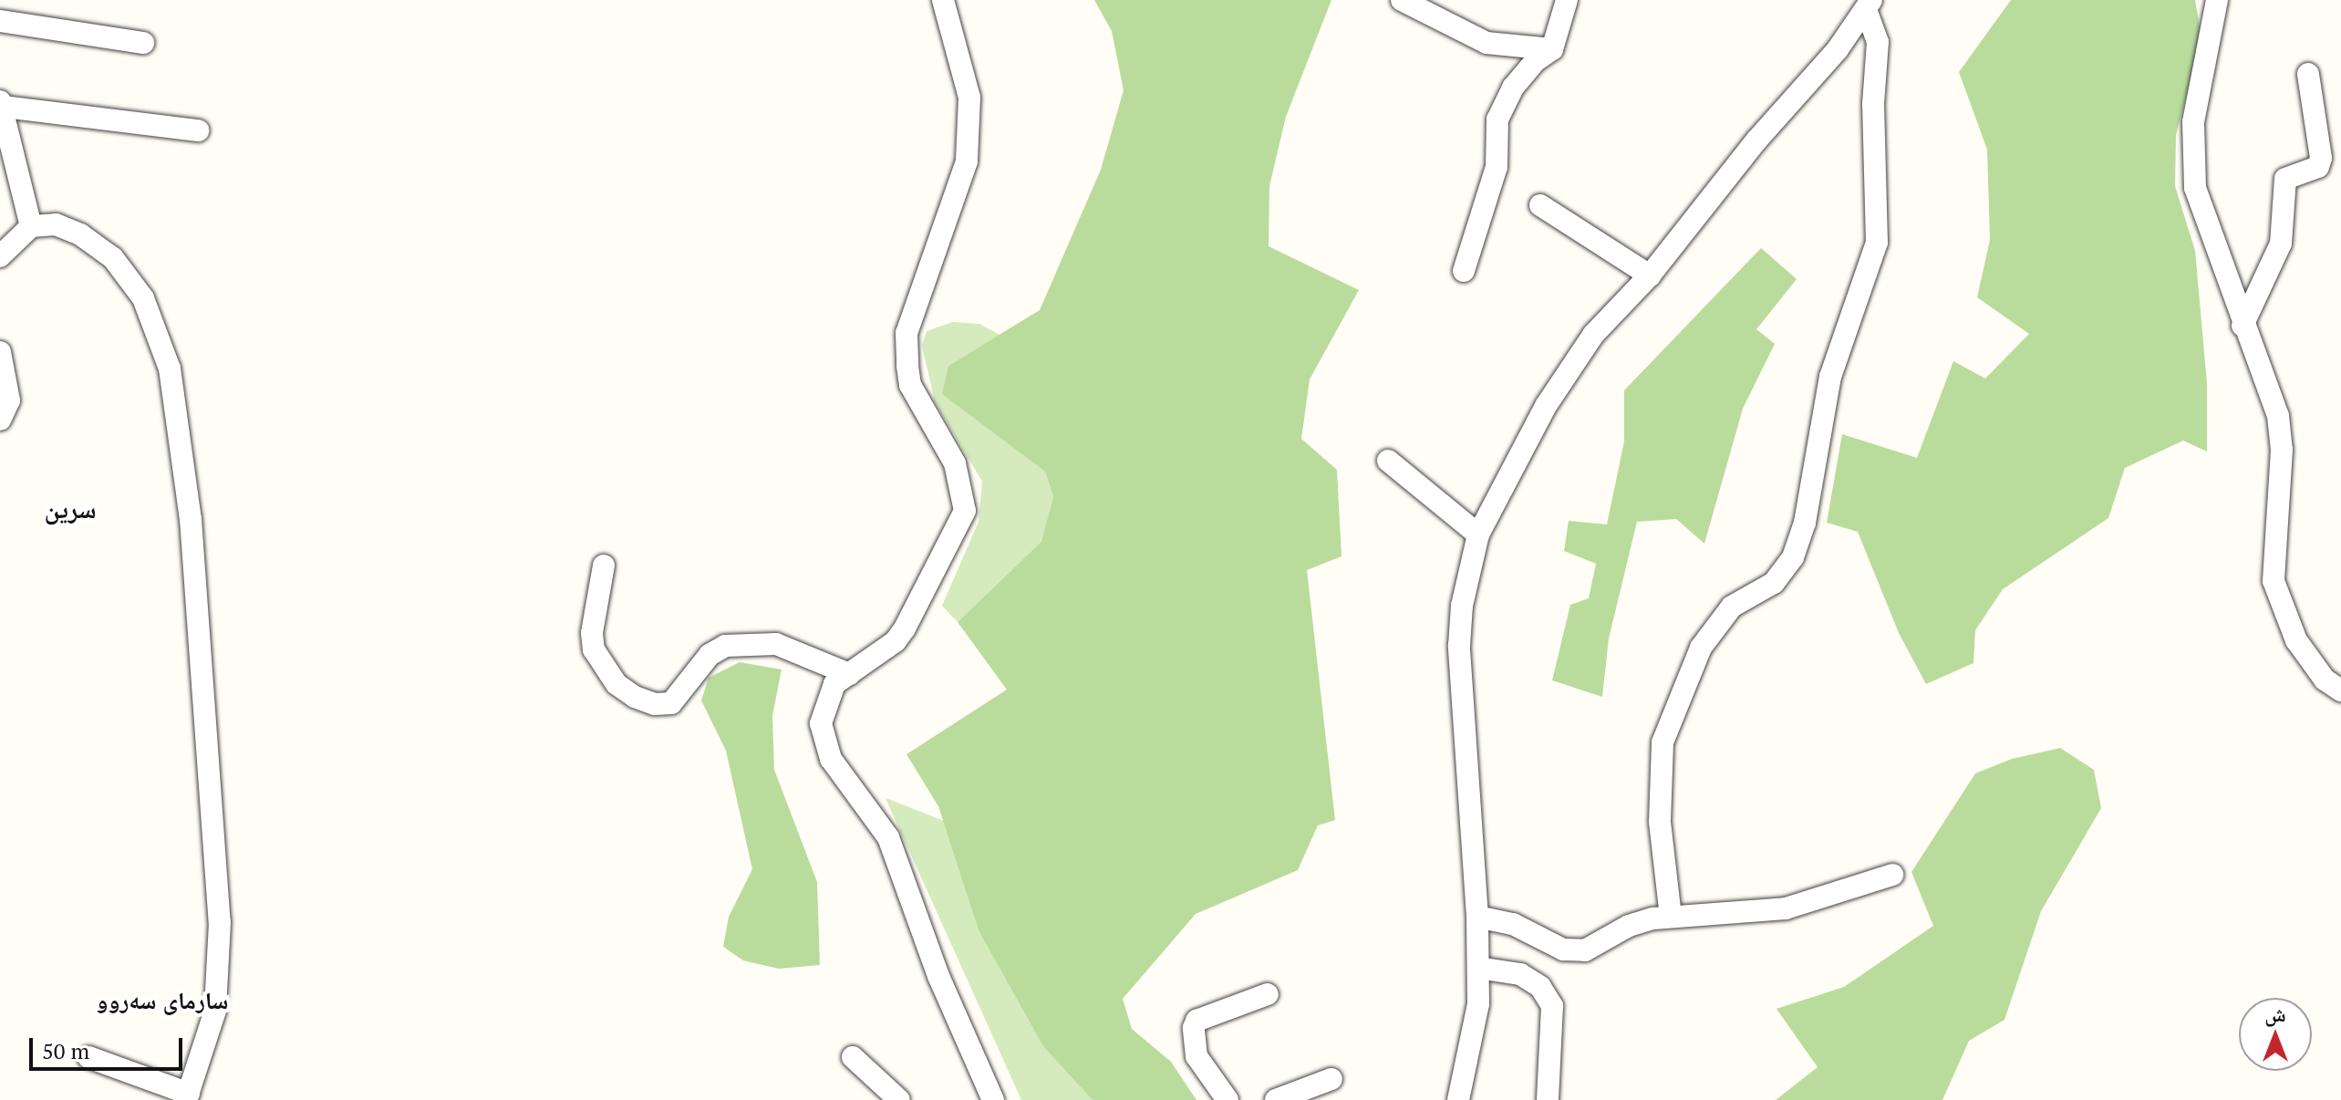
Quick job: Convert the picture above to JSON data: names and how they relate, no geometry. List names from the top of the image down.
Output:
{
  "districts": ["سرين", "سارمای سەروو"],
  "scale_bar": "50 m",
  "north": "top"
}
